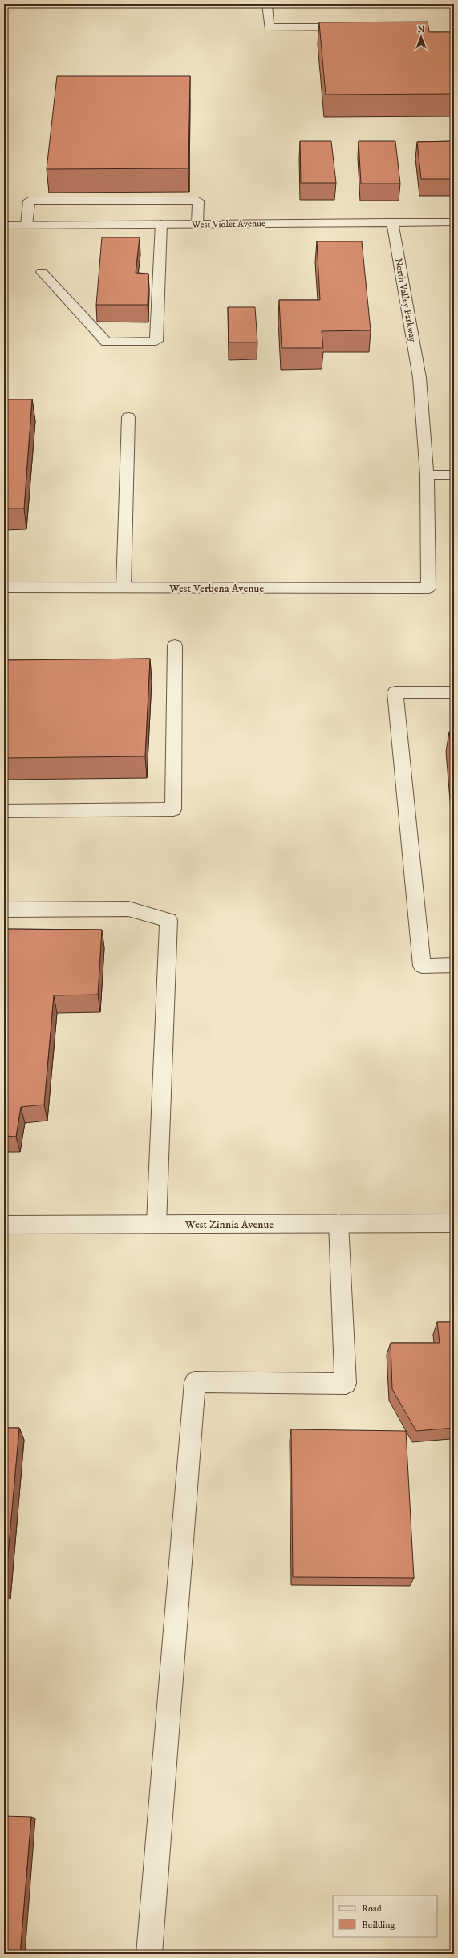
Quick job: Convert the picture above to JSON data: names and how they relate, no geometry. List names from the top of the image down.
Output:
{
  "streets": {
    "street": [
      "West Violet Avenue",
      "North Valley Parkway",
      "West Verbena Avenue",
      "West Zinnia Avenue"
    ]
  },
  "crossings": [
    ["West Violet Avenue", "North Valley Parkway"],
    ["North Valley Parkway", "West Verbena Avenue"]
  ],
  "legend": ["Road", "Building"],
  "north": "top"
}
